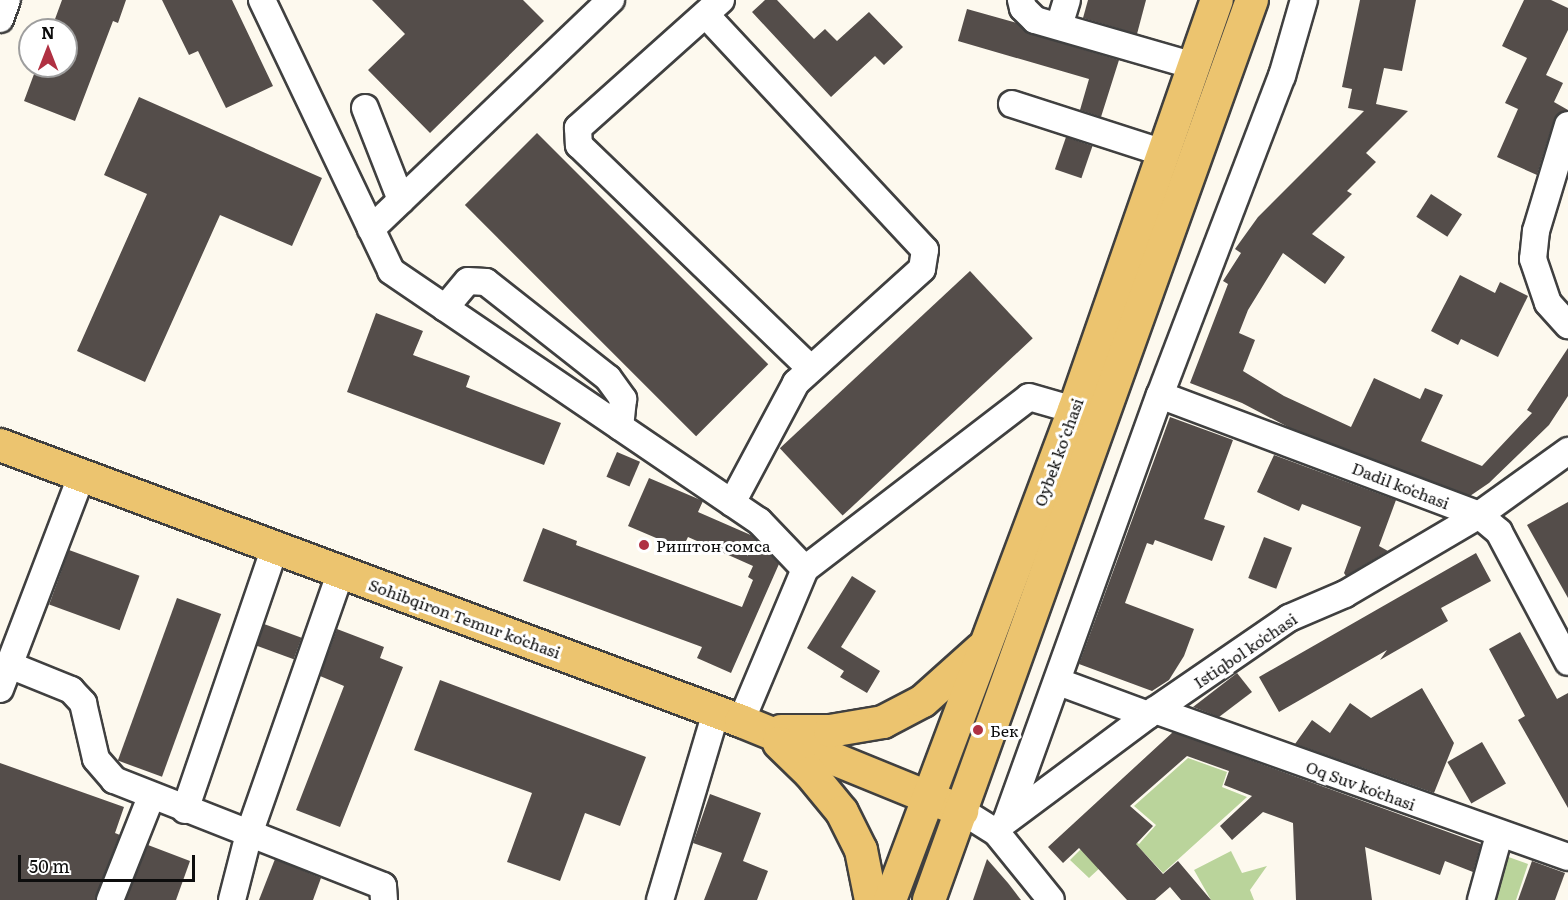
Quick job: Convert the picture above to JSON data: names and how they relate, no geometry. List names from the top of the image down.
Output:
{
  "streets": {
    "main road": ["Oybek ko‘chasi", "Sohibqiron Temur koʻchasi"],
    "street": ["Dadil koʻchasi", "Istiqbol koʻchasi", "Oq Suv koʻchasi"]
  },
  "crossings": [
    ["Oybek ko‘chasi", "Sohibqiron Temur koʻchasi"],
    ["Dadil koʻchasi", "Istiqbol koʻchasi"],
    ["Istiqbol koʻchasi", "Oq Suv koʻchasi"]
  ],
  "places": ["Риштон сомса", "Бек"],
  "scale_bar": "50 m",
  "north": "top"
}
